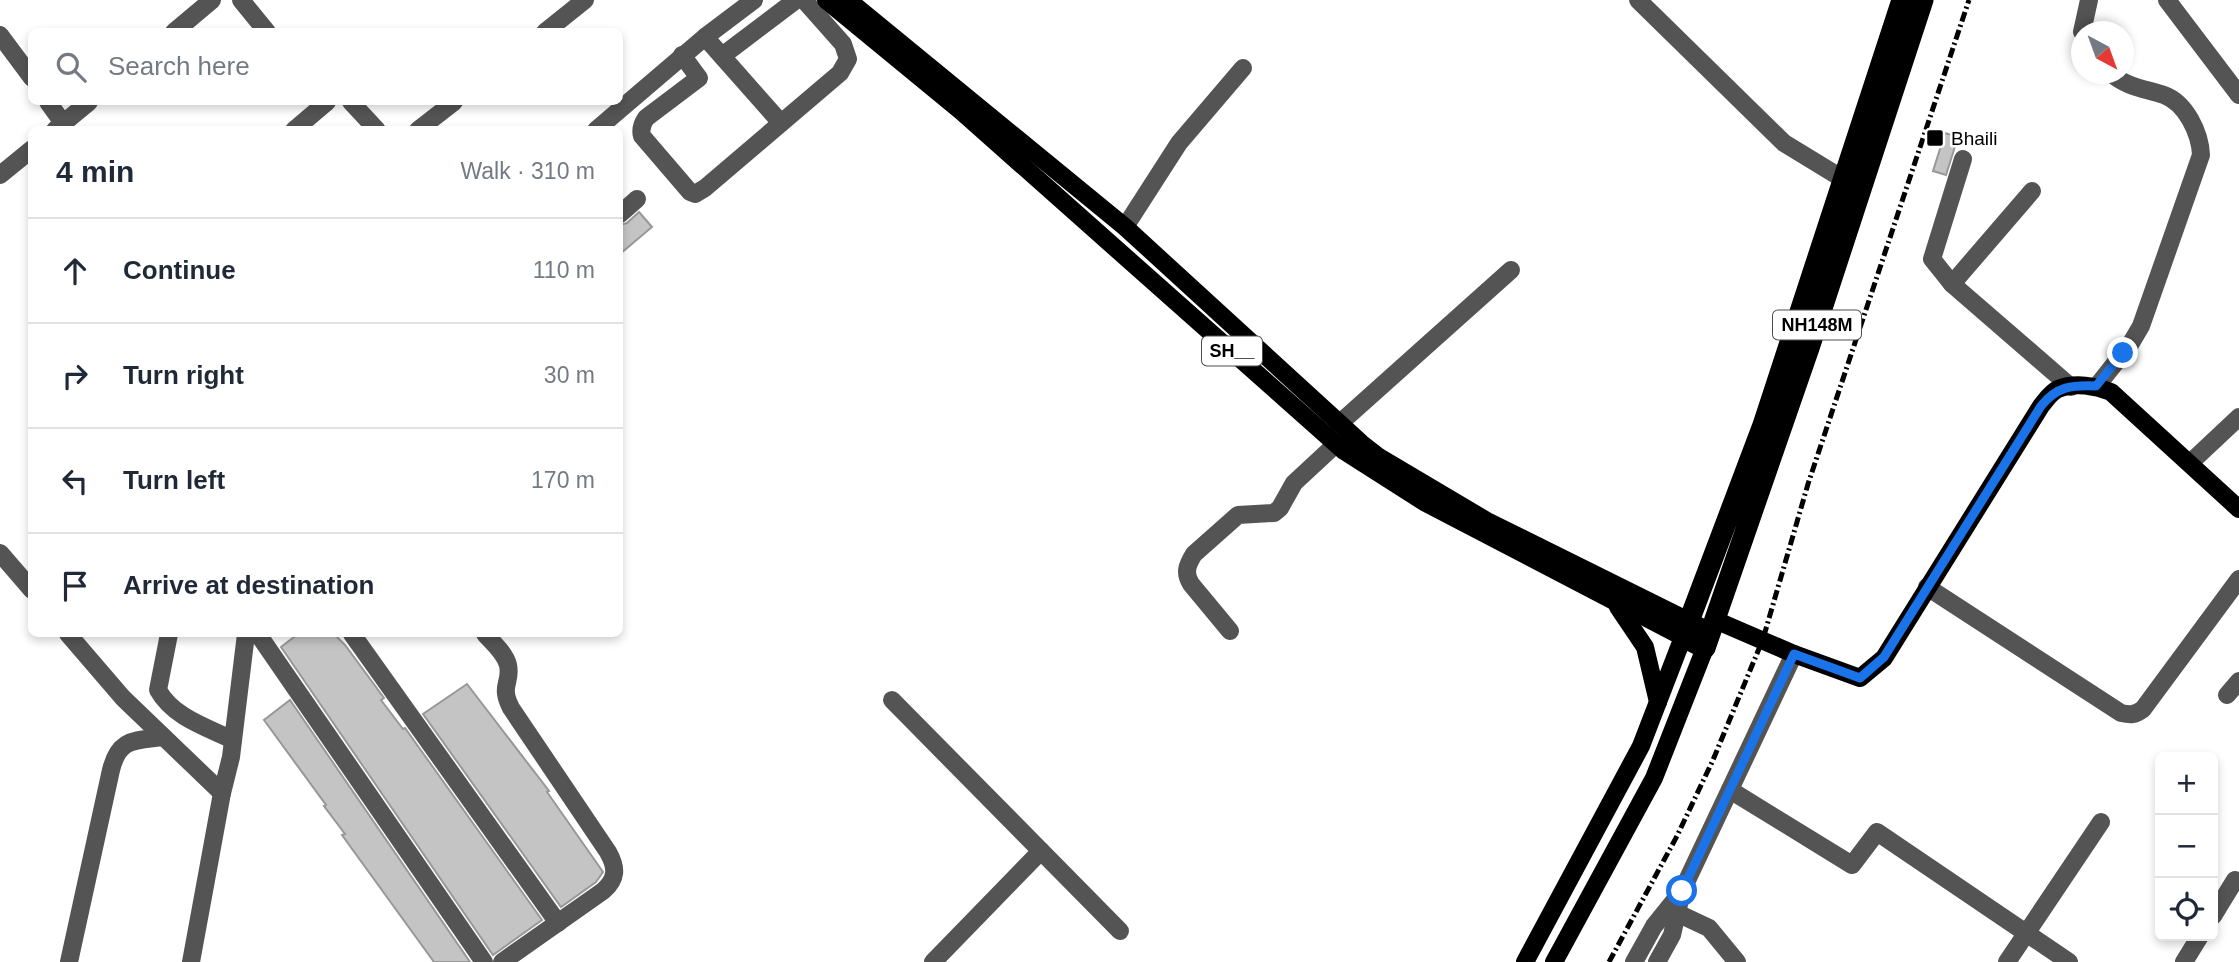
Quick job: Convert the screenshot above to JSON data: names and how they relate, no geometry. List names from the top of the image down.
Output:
{
  "streets": {
    "highway": ["NH148M"],
    "main road": ["SH__"]
  },
  "crossings": [
    ["NH148M", "SH__"]
  ],
  "places": {
    "transit": ["Bhaili"]
  },
  "north": "bottom right",
  "page": {
    "search": "Search here",
    "heading": ["4 min", "Walk · 310 m"],
    "list": [
      ["Continue", "110 m"],
      ["Turn right", "30 m"],
      ["Turn left", "170 m"],
      "Arrive at destination"
    ],
    "map_buttons": ["+", "−"]
  }
}
